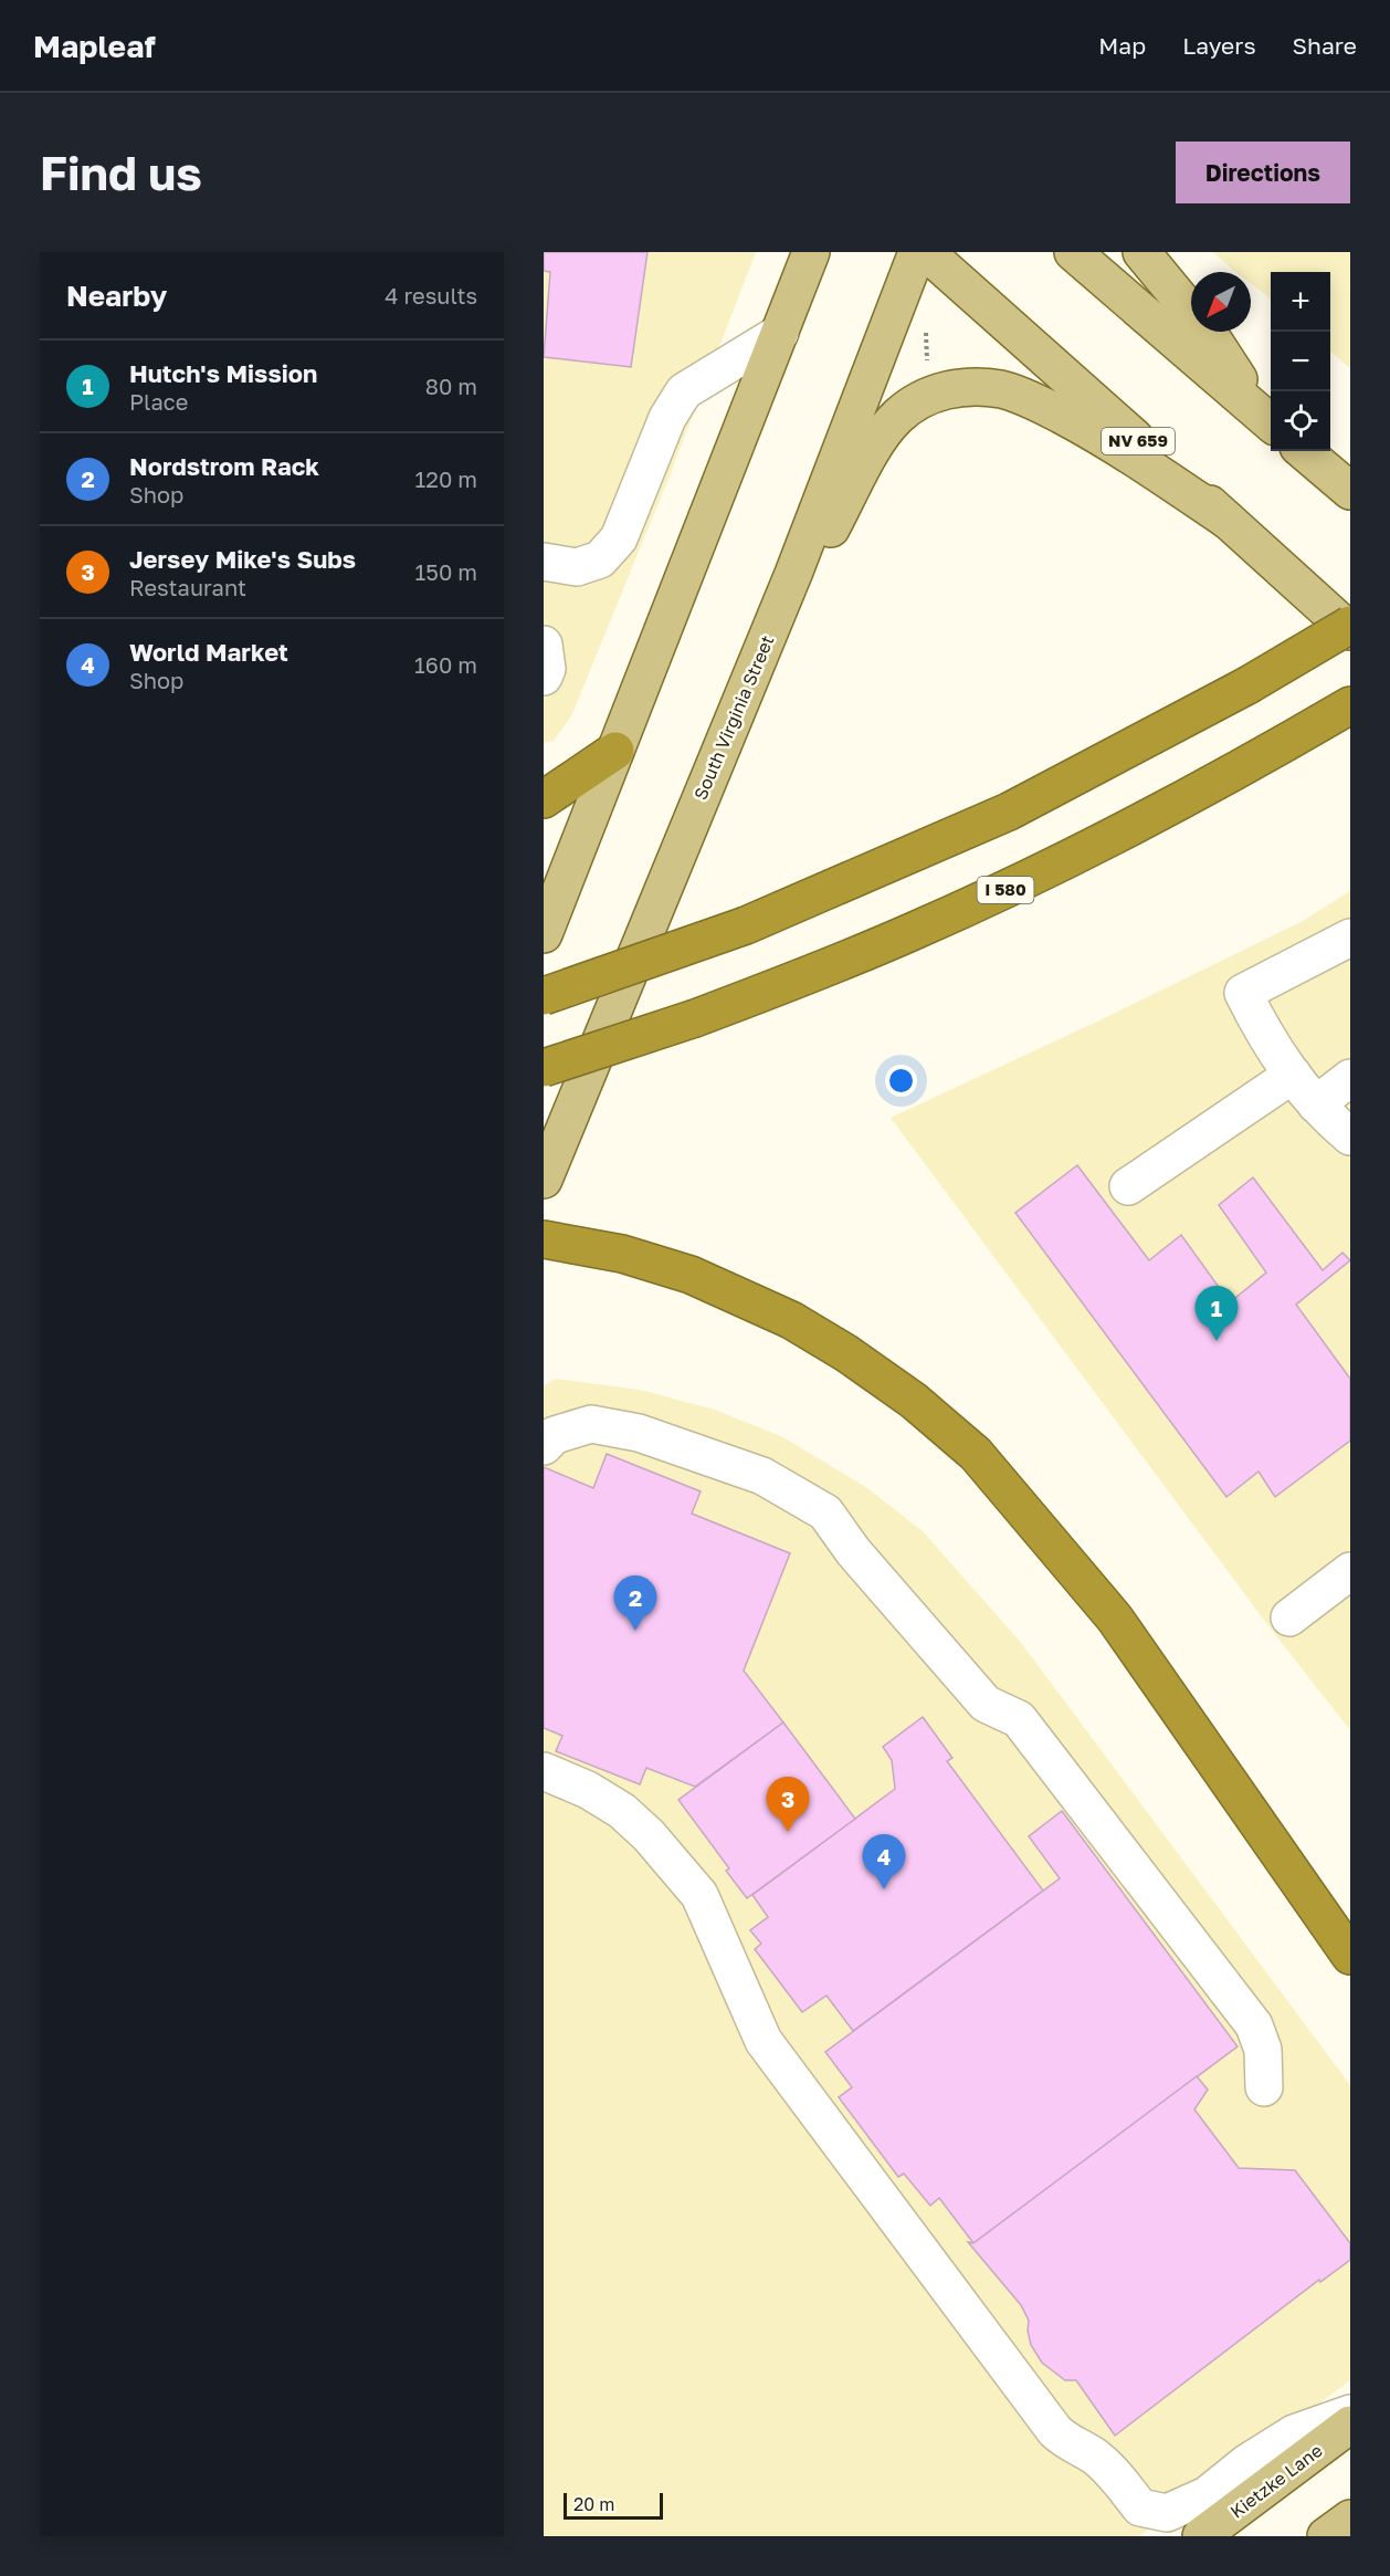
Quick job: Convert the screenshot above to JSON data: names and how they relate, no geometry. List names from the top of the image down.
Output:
{
  "streets": {
    "highway": ["I 580"],
    "main road": ["NV 659", "South Virginia Street", "Kietzke Lane"]
  },
  "scale_bar": "20 m",
  "north": "bottom left",
  "page": {
    "header": "Mapleaf",
    "nav": ["Map", "Layers", "Share"],
    "buttons": "Directions",
    "title": "Find us",
    "heading": ["Nearby", "4 results"],
    "map_buttons": ["+", "−"],
    "list": [
      {
        "mark": "1",
        "name": "Hutch's Mission",
        "note": "Place",
        "value": "80 m"
      },
      {
        "mark": "2",
        "name": "Nordstrom Rack",
        "note": "Shop",
        "value": "120 m"
      },
      {
        "mark": "3",
        "name": "Jersey Mike's Subs",
        "note": "Restaurant",
        "value": "150 m"
      },
      {
        "mark": "4",
        "name": "World Market",
        "note": "Shop",
        "value": "160 m"
      }
    ],
    "pins": [
      "1",
      "2",
      "3",
      "4"
    ],
    "scale": "20 m"
  }
}
